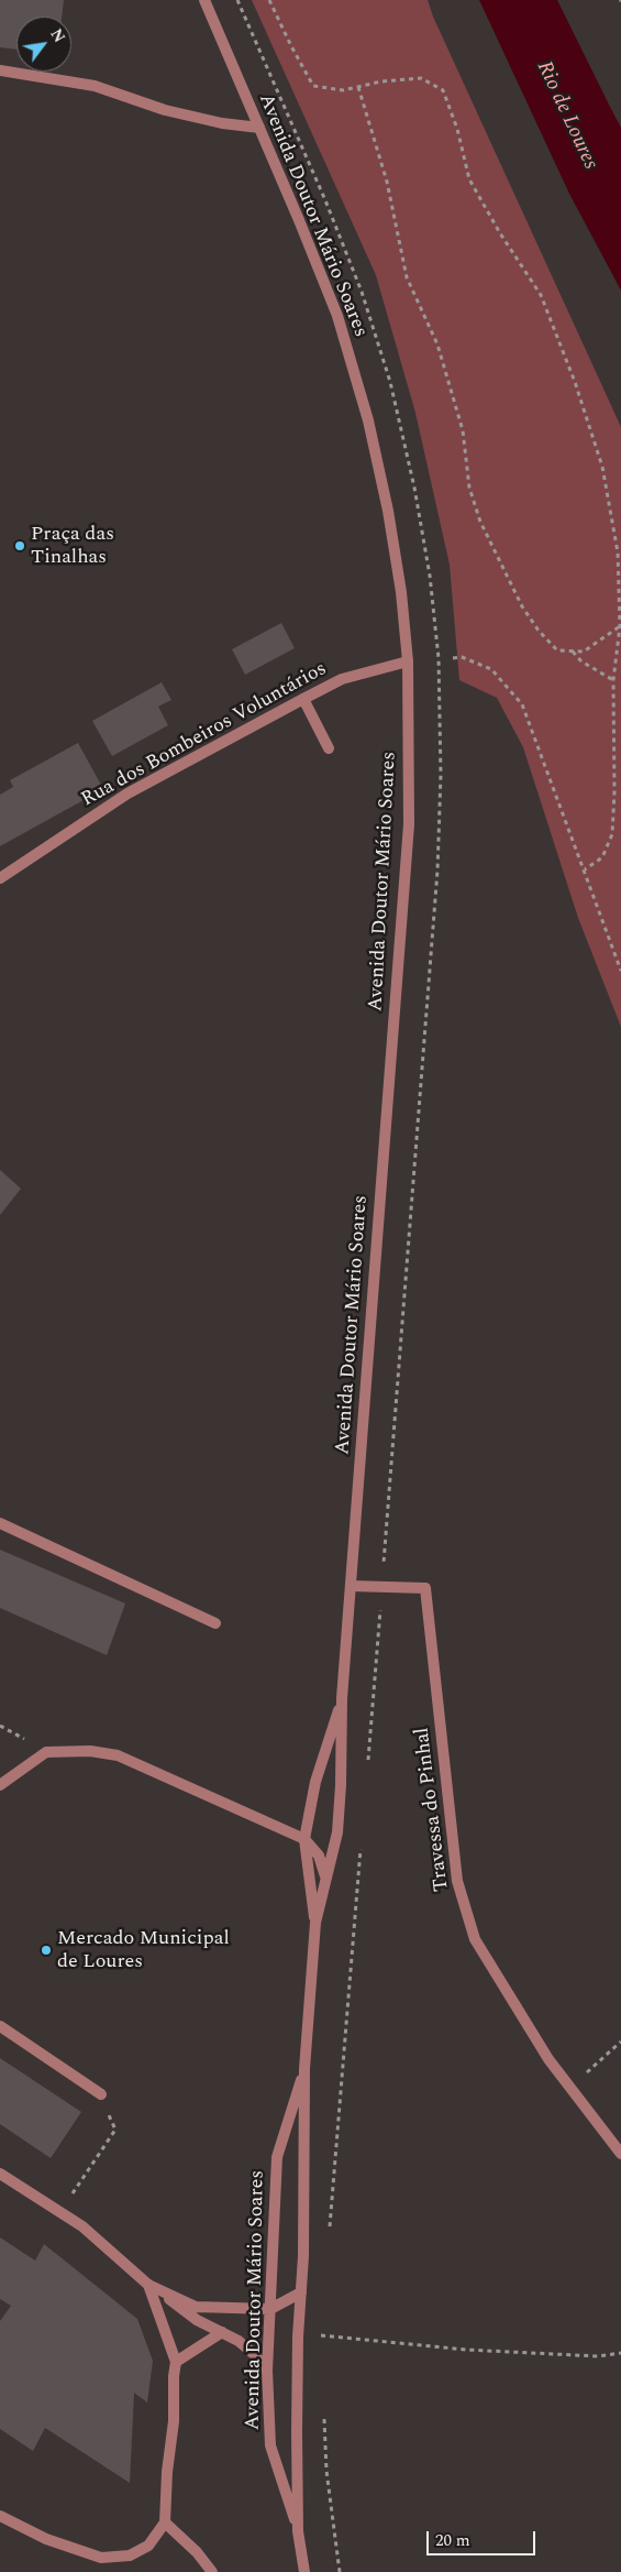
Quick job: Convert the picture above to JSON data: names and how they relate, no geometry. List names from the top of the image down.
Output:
{
  "streets": {
    "street": ["Avenida Doutor Mário Soares", "Rua dos Bombeiros Voluntários", "Travessa do Pinhal"]
  },
  "crossings": [
    ["Avenida Doutor Mário Soares", "Rua dos Bombeiros Voluntários"],
    ["Avenida Doutor Mário Soares", "Travessa do Pinhal"]
  ],
  "water": ["Rio de Loures"],
  "places": ["Praça das Tinalhas", "Mercado Municipal de Loures"],
  "scale_bar": "20 m",
  "north": "top right"
}
